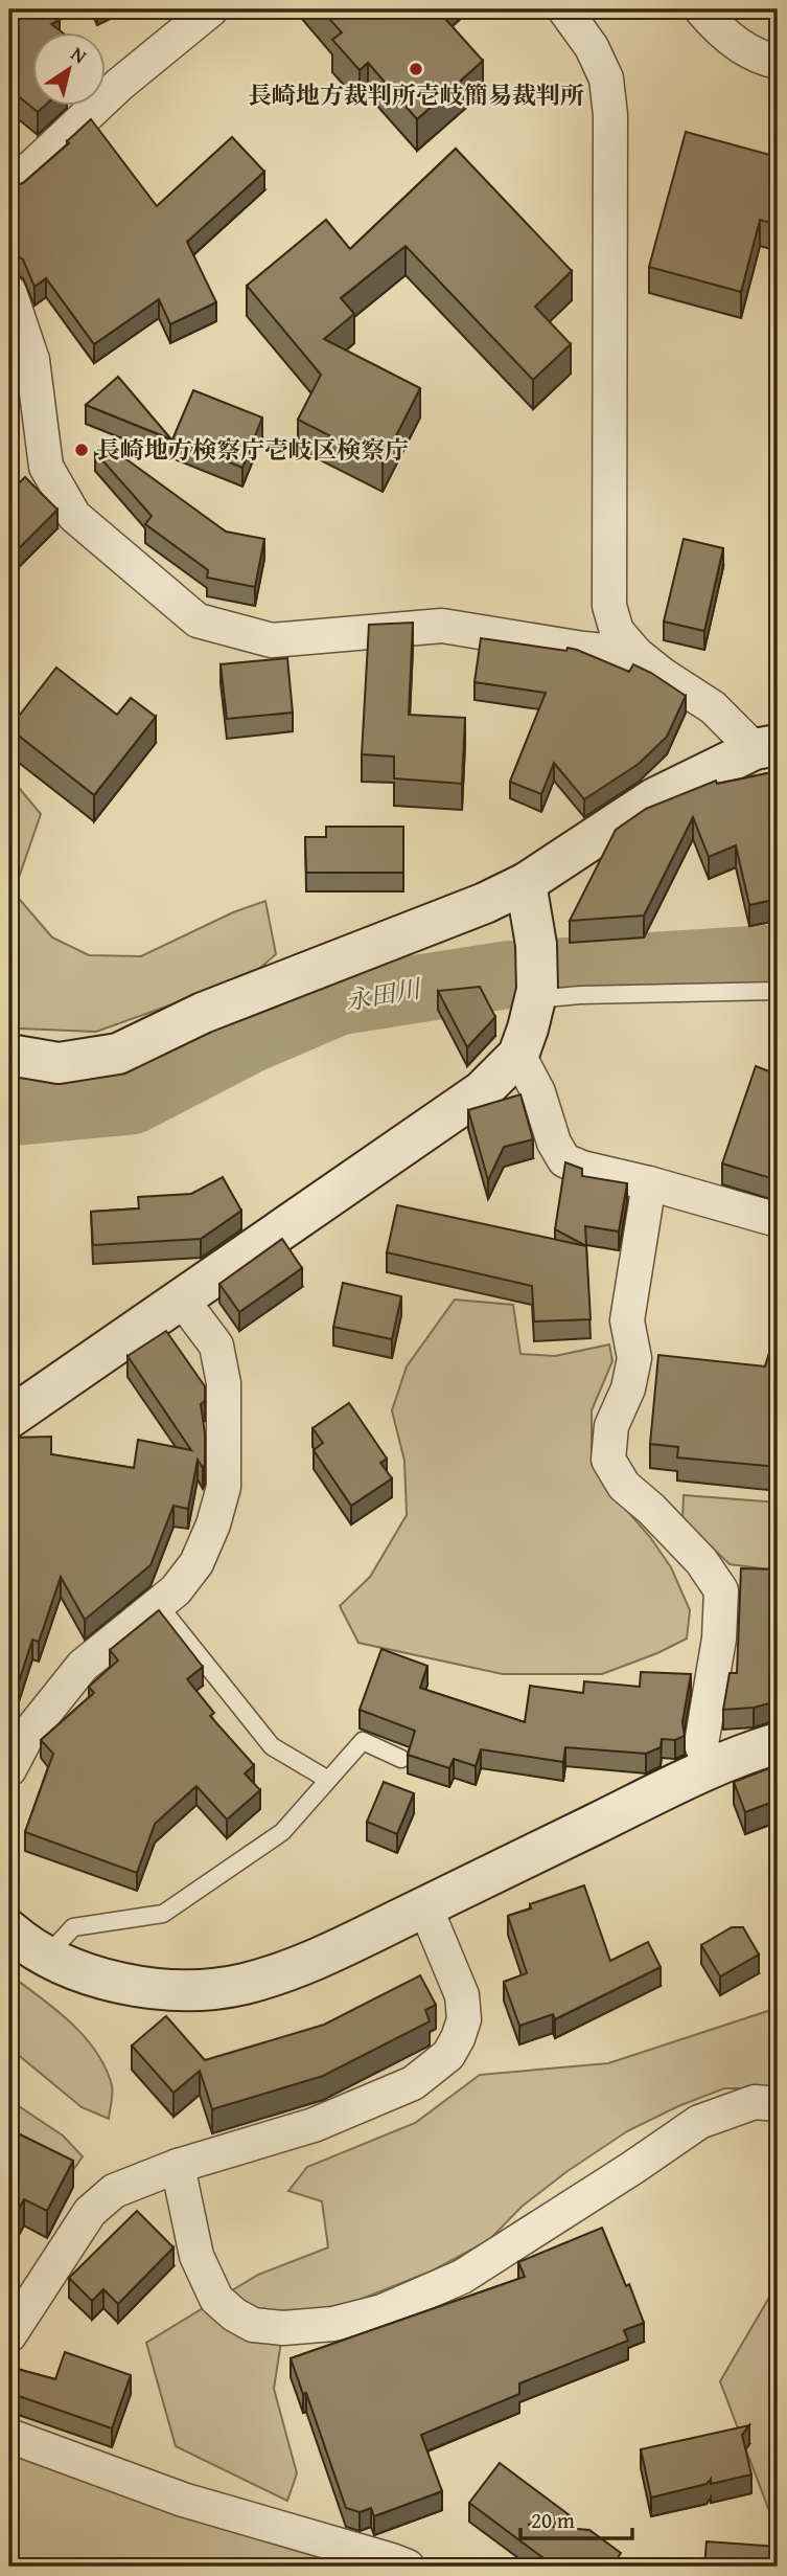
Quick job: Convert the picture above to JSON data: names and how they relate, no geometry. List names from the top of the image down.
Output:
{
  "water": ["永田川"],
  "places": ["長崎地方裁判所壱岐簡易裁判所", "長崎地方検察庁壱岐区検察庁"],
  "scale_bar": "20 m",
  "north": "top right"
}
